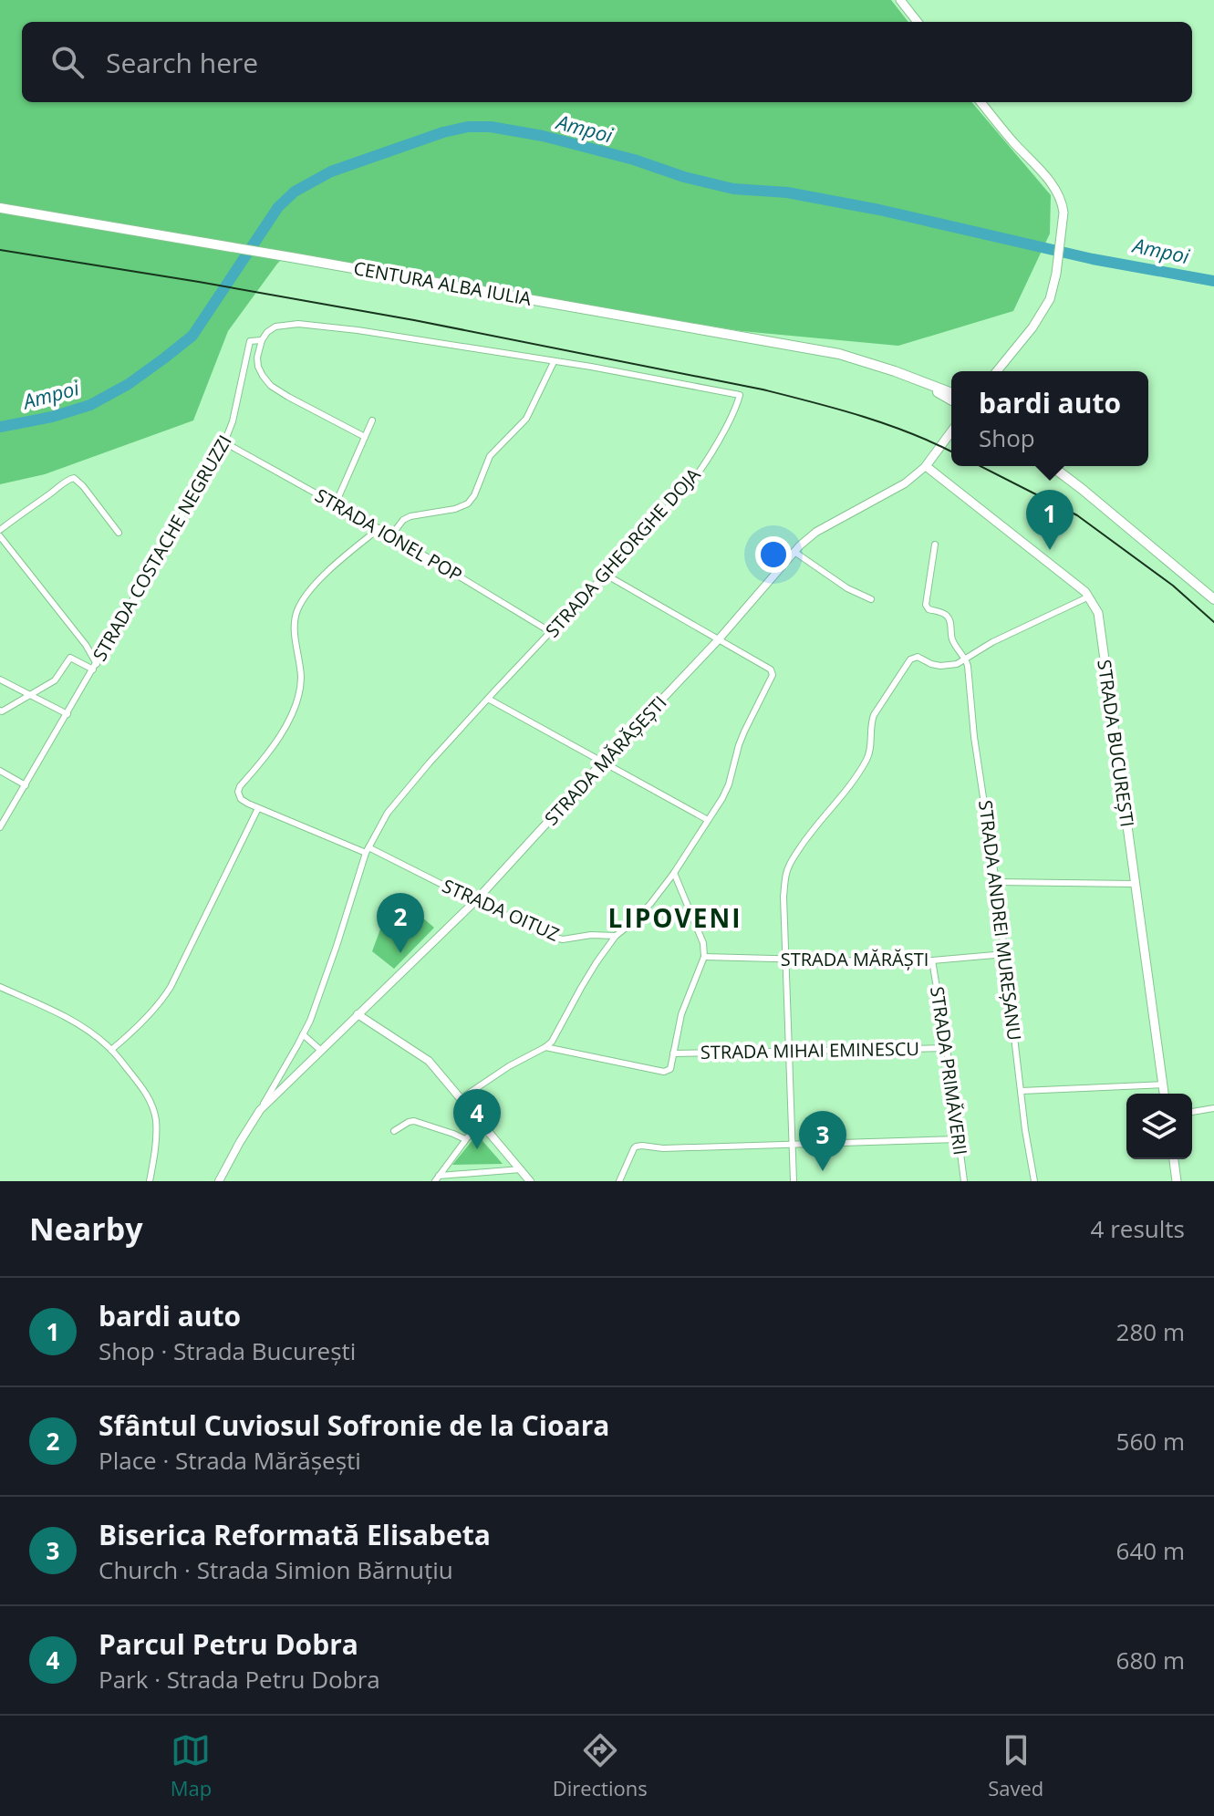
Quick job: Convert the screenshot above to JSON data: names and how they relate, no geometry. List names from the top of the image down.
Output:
{
  "streets": {
    "main road": ["CENTURA ALBA IULIA", "STRADA BUCUREȘTI", "STRADA MĂRĂȘEȘTI"],
    "street": [
      "STRADA IONEL POP",
      "STRADA COSTACHE NEGRUZZI",
      "STRADA GHEORGHE DOJA",
      "STRADA OITUZ",
      "STRADA ANDREI MUREȘANU",
      "STRADA MĂRĂȘTI",
      "STRADA MIHAI EMINESCU",
      "STRADA PRIMĂVERII"
    ]
  },
  "crossings": [
    ["STRADA IONEL POP", "STRADA COSTACHE NEGRUZZI"],
    ["STRADA IONEL POP", "STRADA GHEORGHE DOJA"],
    ["STRADA COSTACHE NEGRUZZI", "STRADA GHEORGHE DOJA"],
    ["STRADA GHEORGHE DOJA", "STRADA MĂRĂȘEȘTI"],
    ["STRADA GHEORGHE DOJA", "STRADA OITUZ"],
    ["STRADA BUCUREȘTI", "STRADA MĂRĂȘEȘTI"],
    ["STRADA MĂRĂȘEȘTI", "STRADA OITUZ"],
    ["STRADA ANDREI MUREȘANU", "STRADA MĂRĂȘTI"],
    ["STRADA MĂRĂȘTI", "STRADA PRIMĂVERII"],
    ["STRADA MIHAI EMINESCU", "STRADA PRIMĂVERII"]
  ],
  "districts": ["LIPOVENI"],
  "water": ["Ampoi"],
  "page": {
    "search": "Search here",
    "popup": ["bardi auto", "Shop"],
    "pins": [
      "1",
      "2",
      "4",
      "3"
    ],
    "heading": ["Nearby", "4 results"],
    "list": [
      {
        "mark": "1",
        "name": "bardi auto",
        "note": "Shop · Strada București",
        "value": "280 m"
      },
      {
        "mark": "2",
        "name": "Sfântul Cuviosul Sofronie de la Cioara",
        "note": "Place · Strada Mărășești",
        "value": "560 m"
      },
      {
        "mark": "3",
        "name": "Biserica Reformată Elisabeta",
        "note": "Church · Strada Simion Bărnuțiu",
        "value": "640 m"
      },
      {
        "mark": "4",
        "name": "Parcul Petru Dobra",
        "note": "Park · Strada Petru Dobra",
        "value": "680 m"
      }
    ],
    "nav": ["Map", "Directions", "Saved"]
  }
}
